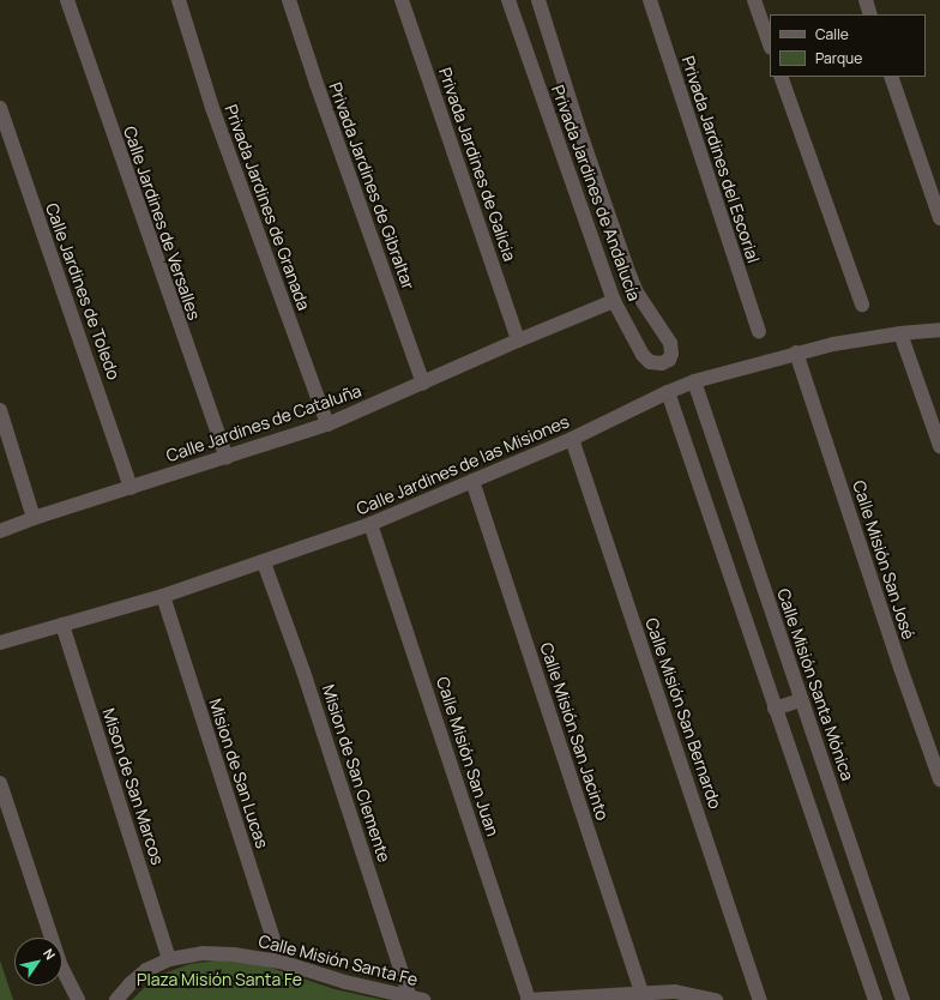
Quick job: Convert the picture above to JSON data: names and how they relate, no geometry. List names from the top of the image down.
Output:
{
  "streets": {
    "street": [
      "Privada Jardines del Escorial",
      "Privada Jardines de Galicia",
      "Privada Jardines de Gibraltar",
      "Privada Jardines de Andalucía",
      "Privada Jardines de Granada",
      "Calle Jardines de Versalles",
      "Calle Jardines de Toledo",
      "Calle Jardines de Cataluña",
      "Calle Jardines de las Misiones",
      "Calle Misión San José",
      "Calle Misión Santa Mónica",
      "Calle Misión San Bernardo",
      "Calle Misión San Jacinto",
      "Calle Misión San Juan",
      "Mision de San Lucas",
      "Mision de San Clemente",
      "Mison de San Marcos",
      "Calle Misión Santa Fe"
    ]
  },
  "crossings": [
    ["Privada Jardines de Galicia", "Calle Jardines de Cataluña"],
    ["Privada Jardines de Gibraltar", "Calle Jardines de Cataluña"],
    ["Privada Jardines de Andalucía", "Calle Jardines de Cataluña"],
    ["Privada Jardines de Granada", "Calle Jardines de Cataluña"],
    ["Calle Jardines de Versalles", "Calle Jardines de Cataluña"],
    ["Calle Jardines de Toledo", "Calle Jardines de Cataluña"],
    ["Calle Jardines de las Misiones", "Calle Misión San José"],
    ["Calle Jardines de las Misiones", "Calle Misión Santa Mónica"],
    ["Calle Jardines de las Misiones", "Calle Misión San Bernardo"],
    ["Calle Jardines de las Misiones", "Calle Misión San Jacinto"],
    ["Calle Jardines de las Misiones", "Calle Misión San Juan"],
    ["Calle Jardines de las Misiones", "Mision de San Lucas"],
    ["Calle Jardines de las Misiones", "Mision de San Clemente"],
    ["Calle Jardines de las Misiones", "Mison de San Marcos"],
    ["Mision de San Lucas", "Calle Misión Santa Fe"],
    ["Mision de San Clemente", "Calle Misión Santa Fe"],
    ["Mison de San Marcos", "Calle Misión Santa Fe"]
  ],
  "parks": ["Plaza Misión Santa Fe"],
  "legend": ["Calle", "Parque"],
  "north": "top right"
}
